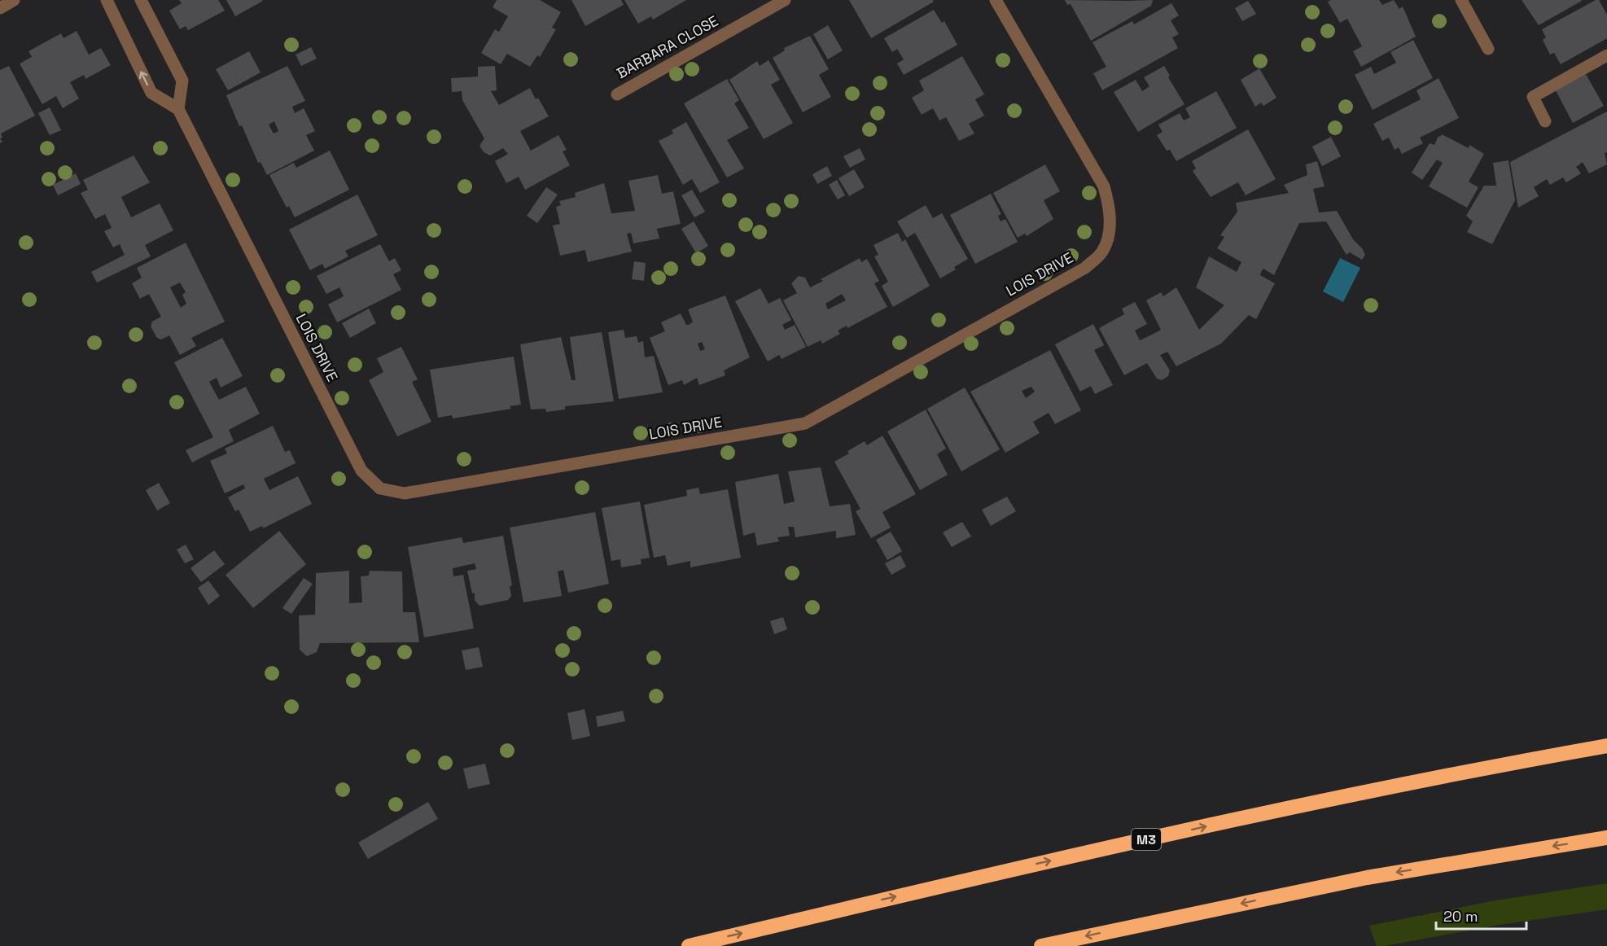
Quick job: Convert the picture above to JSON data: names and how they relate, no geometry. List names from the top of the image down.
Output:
{
  "streets": {
    "highway": ["M3"],
    "street": ["BARBARA CLOSE", "LOIS DRIVE"]
  },
  "scale_bar": "20 m"
}
